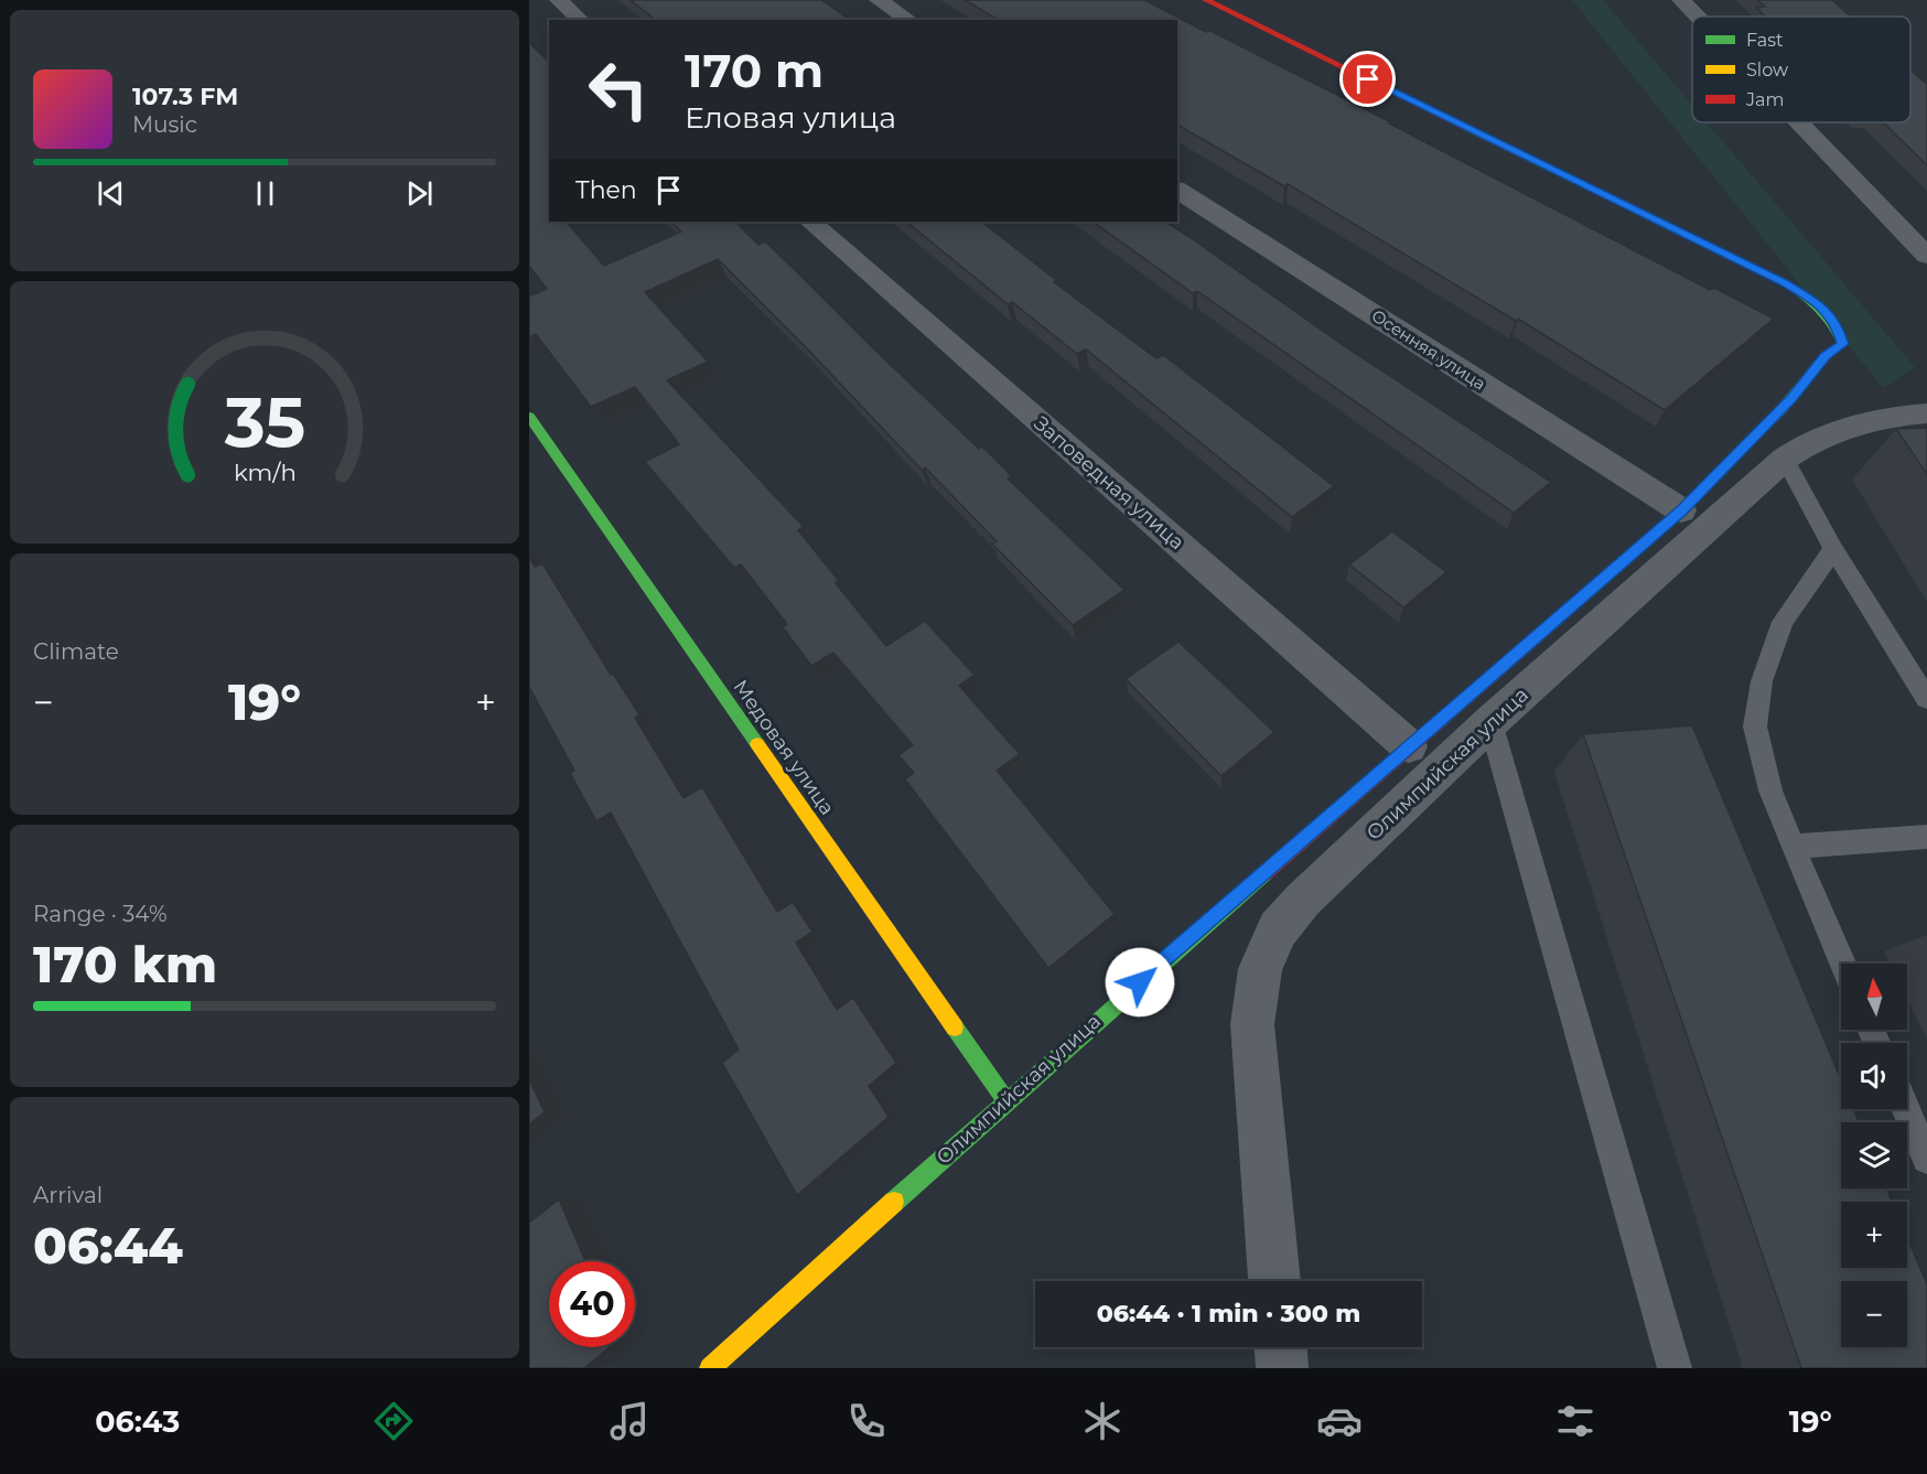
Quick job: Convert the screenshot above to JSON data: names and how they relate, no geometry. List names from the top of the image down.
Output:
{
  "streets": {
    "street": [
      "Осенняя улица",
      "Заповедная улица",
      "Медовая улица",
      "Олимпийская улица"
    ]
  },
  "crossings": [
    ["Осенняя улица", "Олимпийская улица"],
    ["Заповедная улица", "Олимпийская улица"],
    ["Медовая улица", "Олимпийская улица"]
  ],
  "legend": ["Fast", "Slow", "Jam"],
  "north": "top",
  "page": {
    "turn": ["170 m", "Еловая улица"],
    "song": ["107.3 FM", "Music"],
    "then": "Then",
    "tile": [
      "Climate",
      ["Range · 34%", "170 km"],
      ["Arrival", "06:44"]
    ],
    "heat": ["−", "19°", "+"],
    "map_buttons": ["+", "−"],
    "limit": "40",
    "trip": "06:44 · 1 min · 300 m",
    "tabs": ["06:43", "19°"],
    "gauge": ["35", "km/h"]
  }
}
